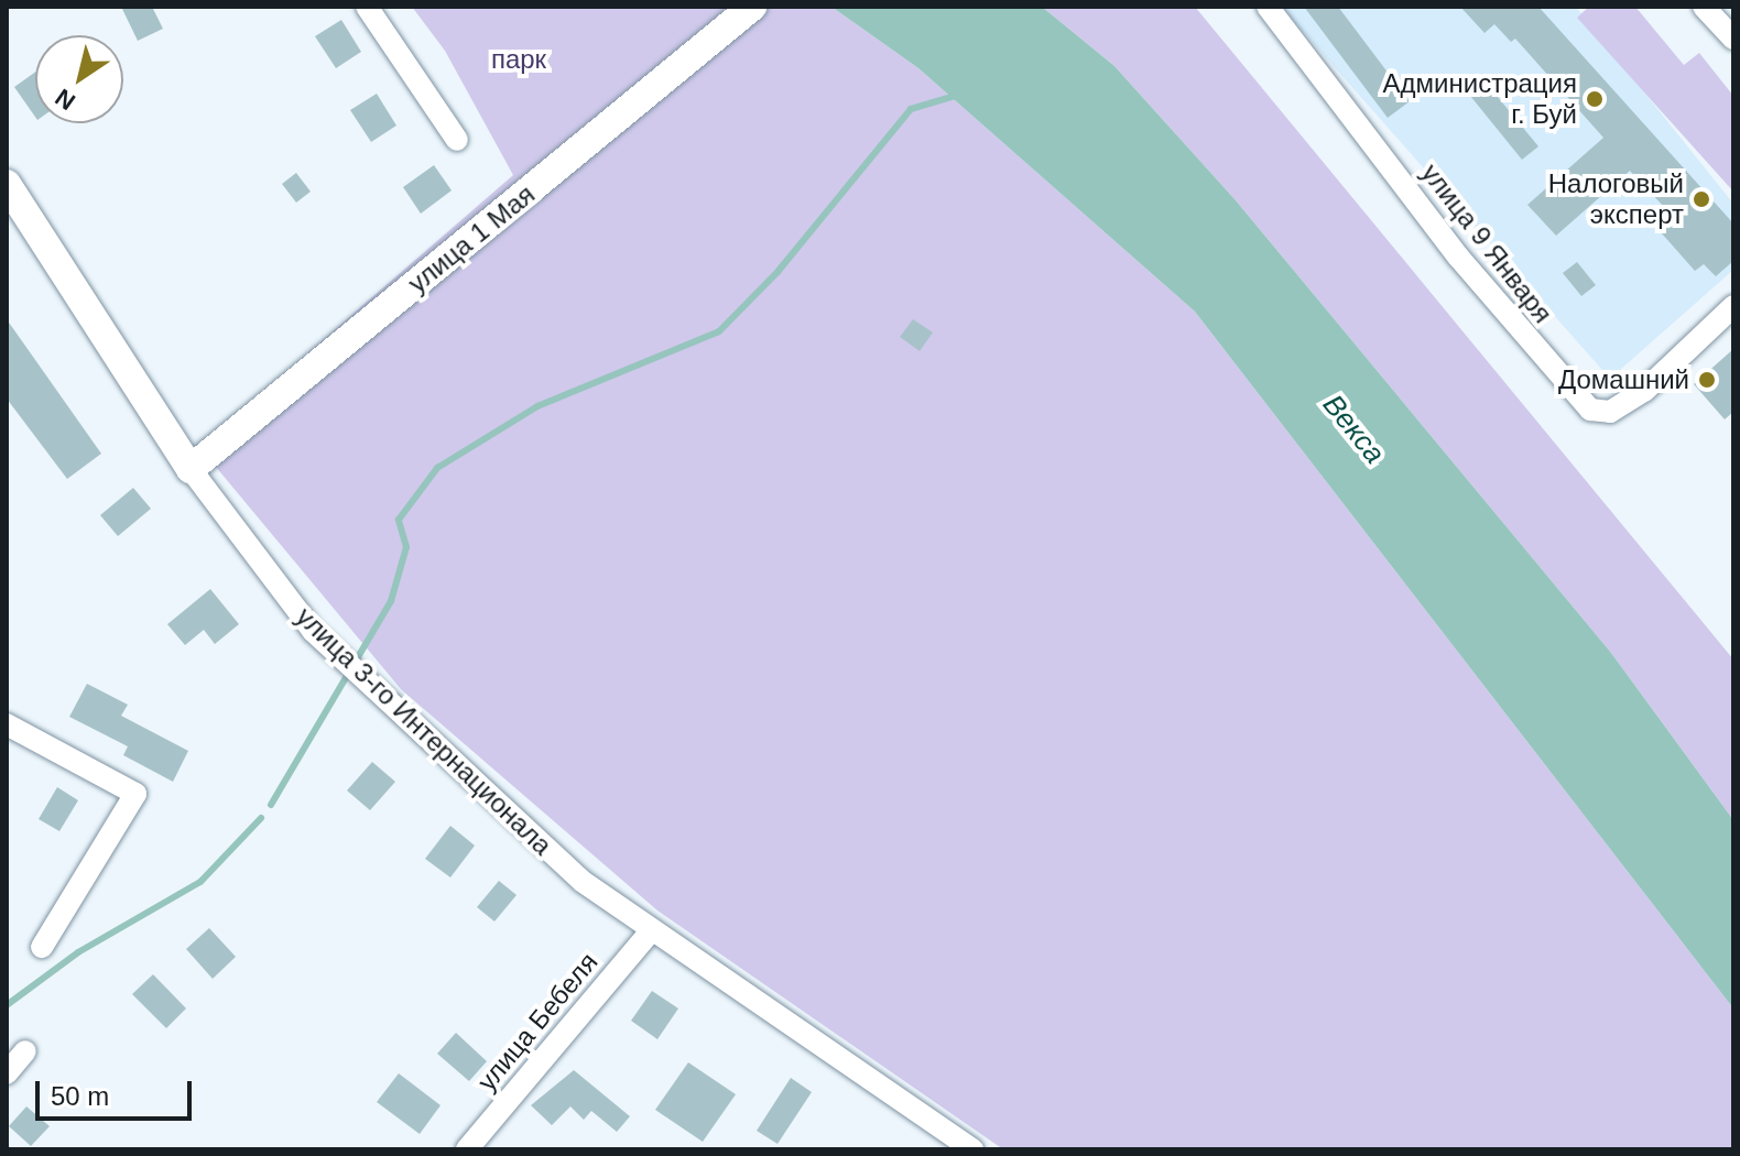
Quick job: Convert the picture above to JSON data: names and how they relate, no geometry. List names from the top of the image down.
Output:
{
  "streets": {
    "main road": ["улица 1 Мая", "улица 3-го Интернационала"],
    "street": ["улица 9 Января", "улица Бебеля"]
  },
  "crossings": [
    ["улица 1 Мая", "улица 3-го Интернационала"],
    ["улица 3-го Интернационала", "улица Бебеля"]
  ],
  "water": ["Векса"],
  "parks": ["парк"],
  "places": ["Администрация г. Буй", "Налоговый эксперт", "Домашний"],
  "scale_bar": "50 m",
  "north": "bottom left"
}
